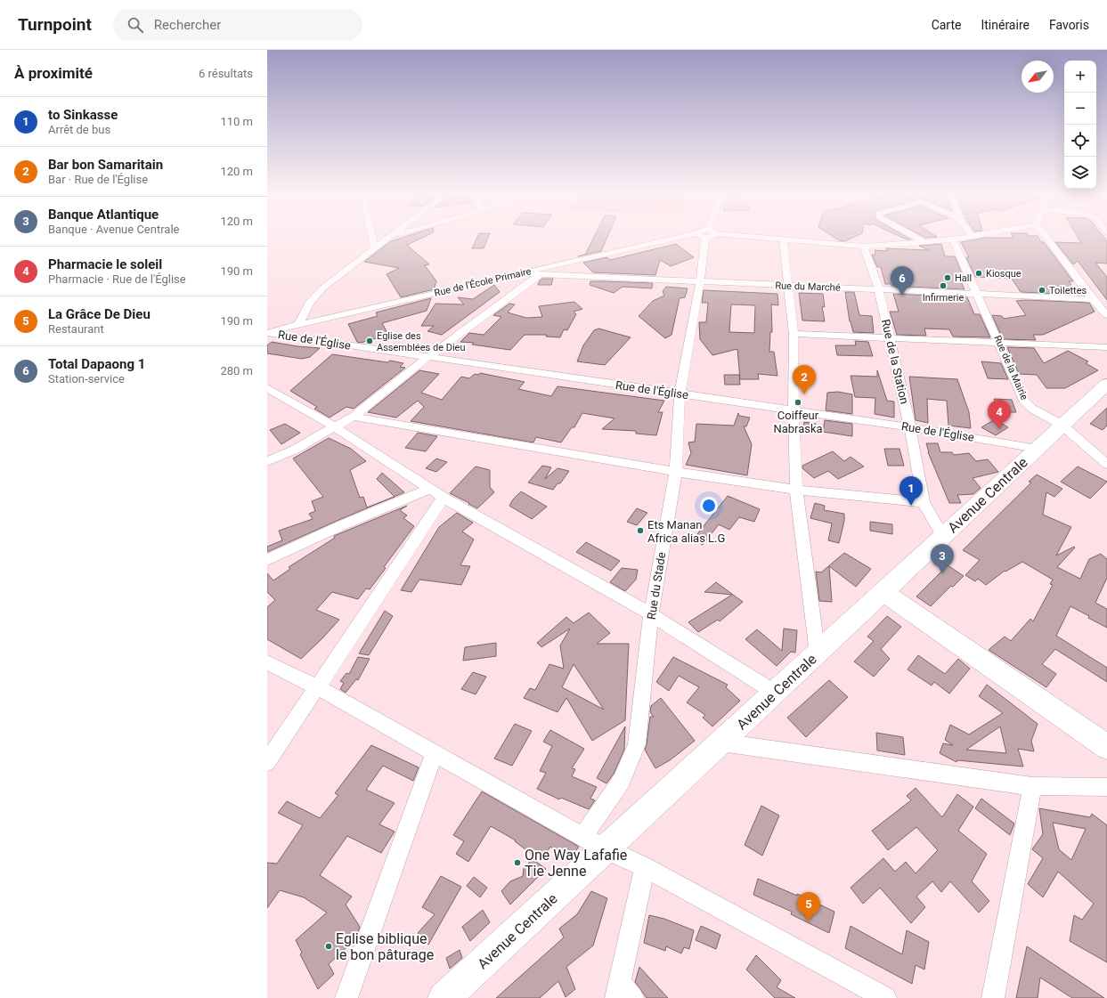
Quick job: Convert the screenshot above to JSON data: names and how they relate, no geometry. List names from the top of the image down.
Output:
{
  "streets": {
    "main road": ["Avenue Centrale"],
    "street": [
      "Rue de l'École Primaire",
      "Rue du Marché",
      "Rue de l'Église",
      "Rue de la Station",
      "Rue de la Mairie",
      "Rue du Stade"
    ]
  },
  "crossings": [
    ["Rue de l'École Primaire", "Rue du Marché"],
    ["Rue de l'École Primaire", "Rue de l'Église"],
    ["Rue de l'École Primaire", "Rue de la Station"],
    ["Rue de l'École Primaire", "Rue de la Mairie"],
    ["Rue du Marché", "Rue de la Station"],
    ["Rue du Marché", "Rue de la Mairie"],
    ["Rue du Marché", "Rue du Stade"],
    ["Rue de l'Église", "Rue de la Station"],
    ["Rue de l'Église", "Avenue Centrale"],
    ["Rue de l'Église", "Rue du Stade"],
    ["Rue de la Station", "Avenue Centrale"],
    ["Rue de la Mairie", "Avenue Centrale"]
  ],
  "places": [
    "Kiosque",
    "Hall",
    "Infirmerie",
    "Toilettes",
    "Eglise des Assemblées de Dieu",
    "Coiffeur Nabraska",
    "Ets Manan Africa alias L.G",
    "One Way Lafafie Tie Jenne",
    "Eglise biblique le bon pâturage"
  ],
  "north": "bottom left",
  "page": {
    "header": "Turnpoint",
    "search": "Rechercher",
    "nav": ["Carte", "Itinéraire", "Favoris"],
    "heading": ["À proximité", "6 résultats"],
    "map_buttons": ["+", "−"],
    "list": [
      {
        "mark": "1",
        "name": "to Sinkasse",
        "note": "Arrêt de bus",
        "value": "110 m"
      },
      {
        "mark": "2",
        "name": "Bar bon Samaritain",
        "note": "Bar · Rue de l'Église",
        "value": "120 m"
      },
      {
        "mark": "3",
        "name": "Banque Atlantique",
        "note": "Banque · Avenue Centrale",
        "value": "120 m"
      },
      {
        "mark": "4",
        "name": "Pharmacie le soleil",
        "note": "Pharmacie · Rue de l'Église",
        "value": "190 m"
      },
      {
        "mark": "5",
        "name": "La Grâce De Dieu",
        "note": "Restaurant",
        "value": "190 m"
      },
      {
        "mark": "6",
        "name": "Total Dapaong 1",
        "note": "Station-service",
        "value": "280 m"
      }
    ],
    "pins": [
      "6",
      "2",
      "4",
      "1",
      "3",
      "5"
    ]
  }
}
